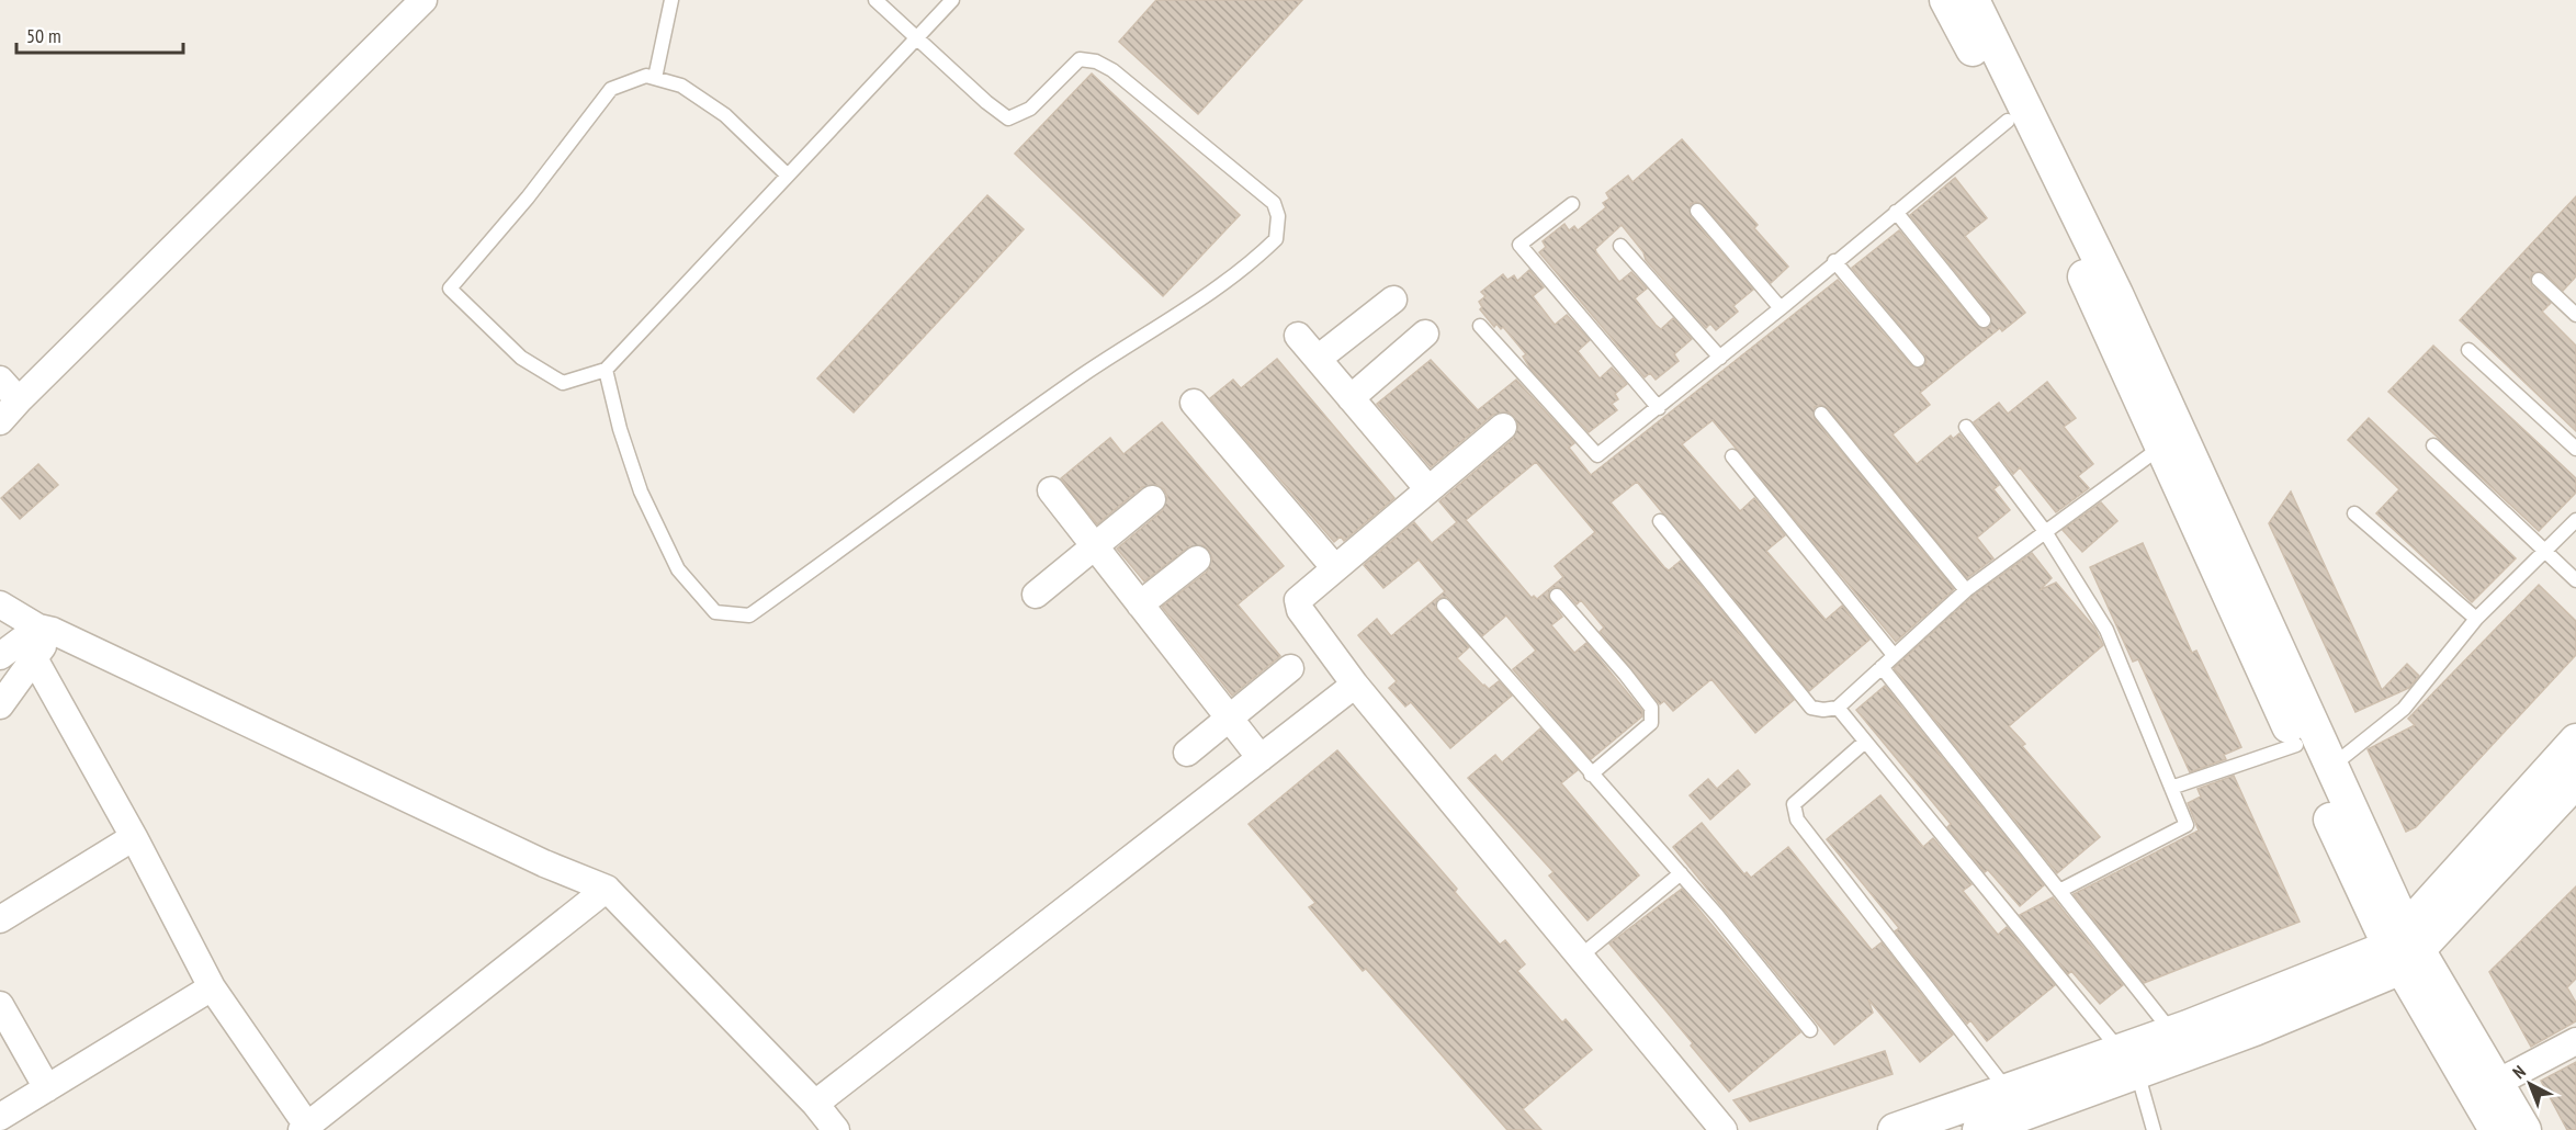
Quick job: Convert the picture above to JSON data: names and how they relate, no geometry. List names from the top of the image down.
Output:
{
  "scale_bar": "50 m",
  "north": "top left"
}
